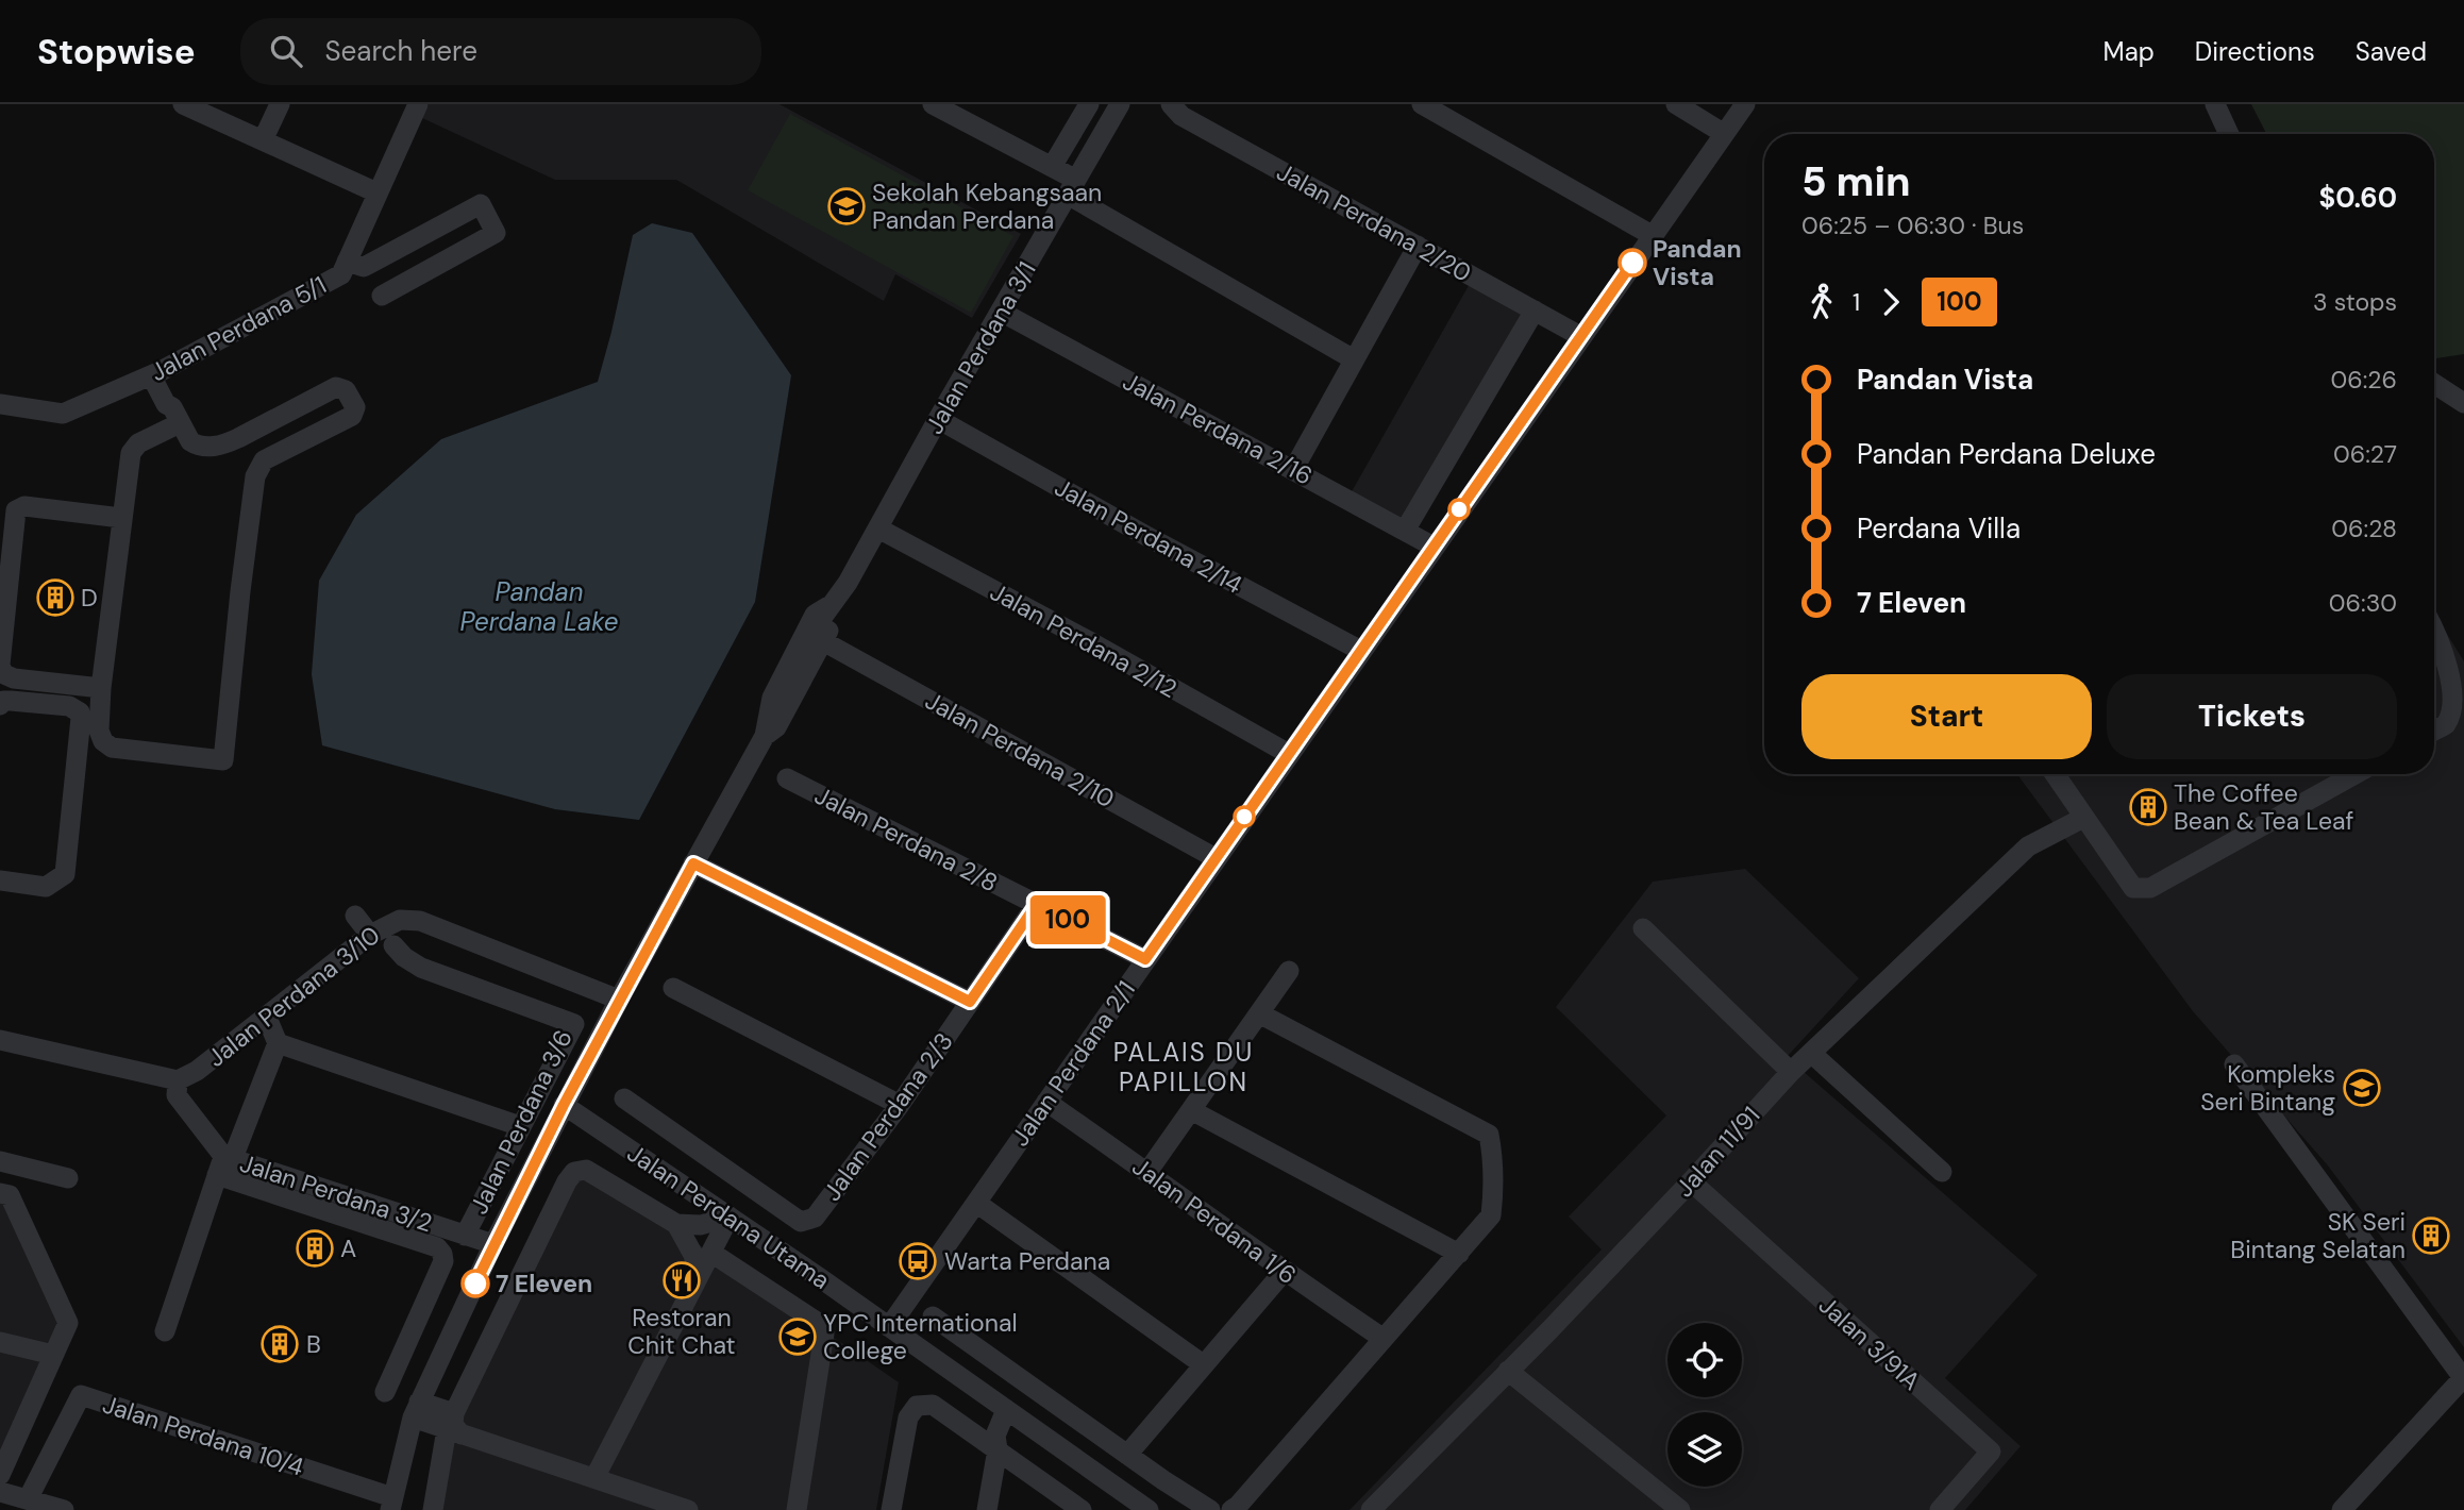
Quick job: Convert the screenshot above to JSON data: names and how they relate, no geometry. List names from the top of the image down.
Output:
{
  "streets": {
    "street": [
      "Jalan Perdana 2/20",
      "Jalan Perdana 5/1",
      "Jalan Perdana 3/1",
      "Jalan Perdana 2/16",
      "Jalan Perdana 2/14",
      "Jalan Perdana 2/12",
      "Jalan Perdana 2/10",
      "Jalan Perdana 2/8",
      "Jalan Perdana 3/10",
      "Jalan Perdana 2/1",
      "Jalan Perdana 2/3",
      "Jalan Perdana 3/6",
      "Jalan 11/91",
      "Jalan Perdana 3/2",
      "Jalan Perdana Utama",
      "Jalan Perdana 1/6",
      "Jalan 3/91A",
      "Jalan Perdana 10/4"
    ]
  },
  "crossings": [
    ["Jalan Perdana 2/20", "Jalan Perdana 2/1"],
    ["Jalan Perdana 3/1", "Jalan Perdana 2/16"],
    ["Jalan Perdana 3/1", "Jalan Perdana 2/14"],
    ["Jalan Perdana 3/1", "Jalan Perdana 2/12"],
    ["Jalan Perdana 3/1", "Jalan Perdana 2/10"],
    ["Jalan Perdana 3/1", "Jalan Perdana 3/10"],
    ["Jalan Perdana 3/1", "Jalan Perdana 3/2"],
    ["Jalan Perdana 3/1", "Jalan Perdana Utama"],
    ["Jalan Perdana 3/1", "Jalan Perdana 10/4"],
    ["Jalan Perdana 2/16", "Jalan Perdana 2/1"],
    ["Jalan Perdana 2/14", "Jalan Perdana 2/1"],
    ["Jalan Perdana 2/12", "Jalan Perdana 2/1"],
    ["Jalan Perdana 2/10", "Jalan Perdana 2/1"],
    ["Jalan Perdana 2/8", "Jalan Perdana 2/1"],
    ["Jalan Perdana 2/8", "Jalan Perdana 2/3"],
    ["Jalan Perdana 3/10", "Jalan Perdana 3/2"],
    ["Jalan Perdana 2/1", "Jalan Perdana Utama"],
    ["Jalan Perdana 2/1", "Jalan Perdana 1/6"],
    ["Jalan Perdana 3/6", "Jalan Perdana 3/2"],
    ["Jalan 11/91", "Jalan 3/91A"]
  ],
  "districts": ["PALAIS DU PAPILLON"],
  "water": ["Pandan Perdana Lake"],
  "places": {
    "school or university": ["Sekolah Kebangsaan Pandan Perdana", "Kompleks Seri Bintang", "YPC International College"],
    "other": ["Pandan Vista", "7 Eleven"],
    "building": [
      "D",
      "The Coffee Bean & Tea Leaf",
      "SK Seri Bintang Selatan",
      "A",
      "B"
    ],
    "bus stop": ["Warta Perdana"],
    "restaurant": ["Restoran Chit Chat"]
  },
  "lines": ["bus line 100"],
  "page": {
    "header": "Stopwise",
    "search": "Search here",
    "nav": ["Map", "Directions", "Saved"],
    "on_map": "100",
    "heading": ["5 min", "06:25 – 06:30 · Bus", "$0.60"],
    "legs": ["1", "100", "3 stops"],
    "list": [
      {
        "name": "Pandan Vista",
        "value": "06:26"
      },
      {
        "name": "Pandan Perdana Deluxe",
        "value": "06:27"
      },
      {
        "name": "Perdana Villa",
        "value": "06:28"
      },
      {
        "name": "7 Eleven",
        "value": "06:30"
      }
    ],
    "buttons": ["Start", "Tickets"]
  }
}
